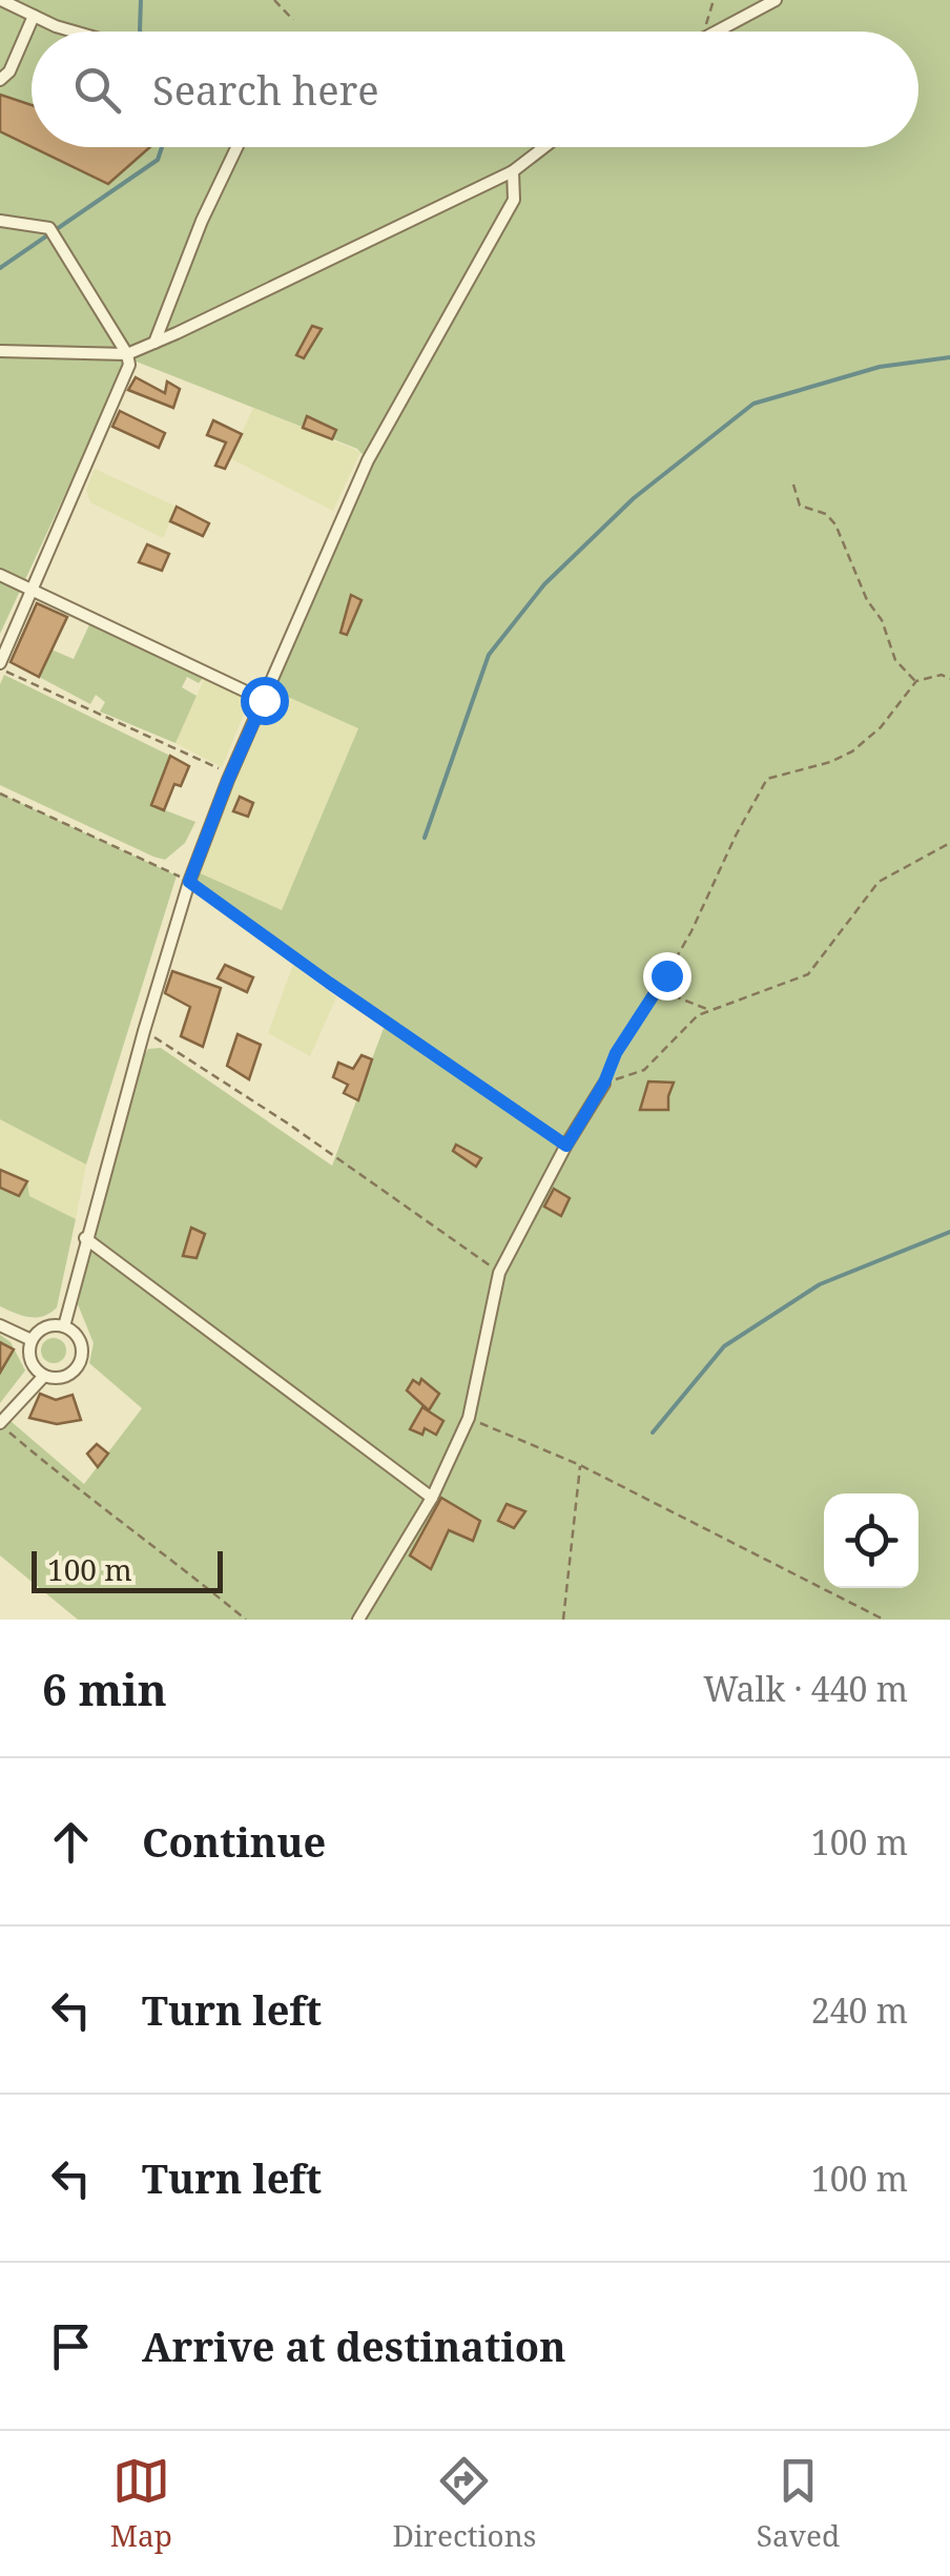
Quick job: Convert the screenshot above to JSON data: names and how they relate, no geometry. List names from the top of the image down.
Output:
{
  "scale_bar": "100 m",
  "page": {
    "search": "Search here",
    "scale": "100 m",
    "heading": ["6 min", "Walk · 440 m"],
    "list": [
      ["Continue", "100 m"],
      ["Turn left", "240 m"],
      ["Turn left", "100 m"],
      "Arrive at destination"
    ],
    "nav": ["Map", "Directions", "Saved"]
  }
}
